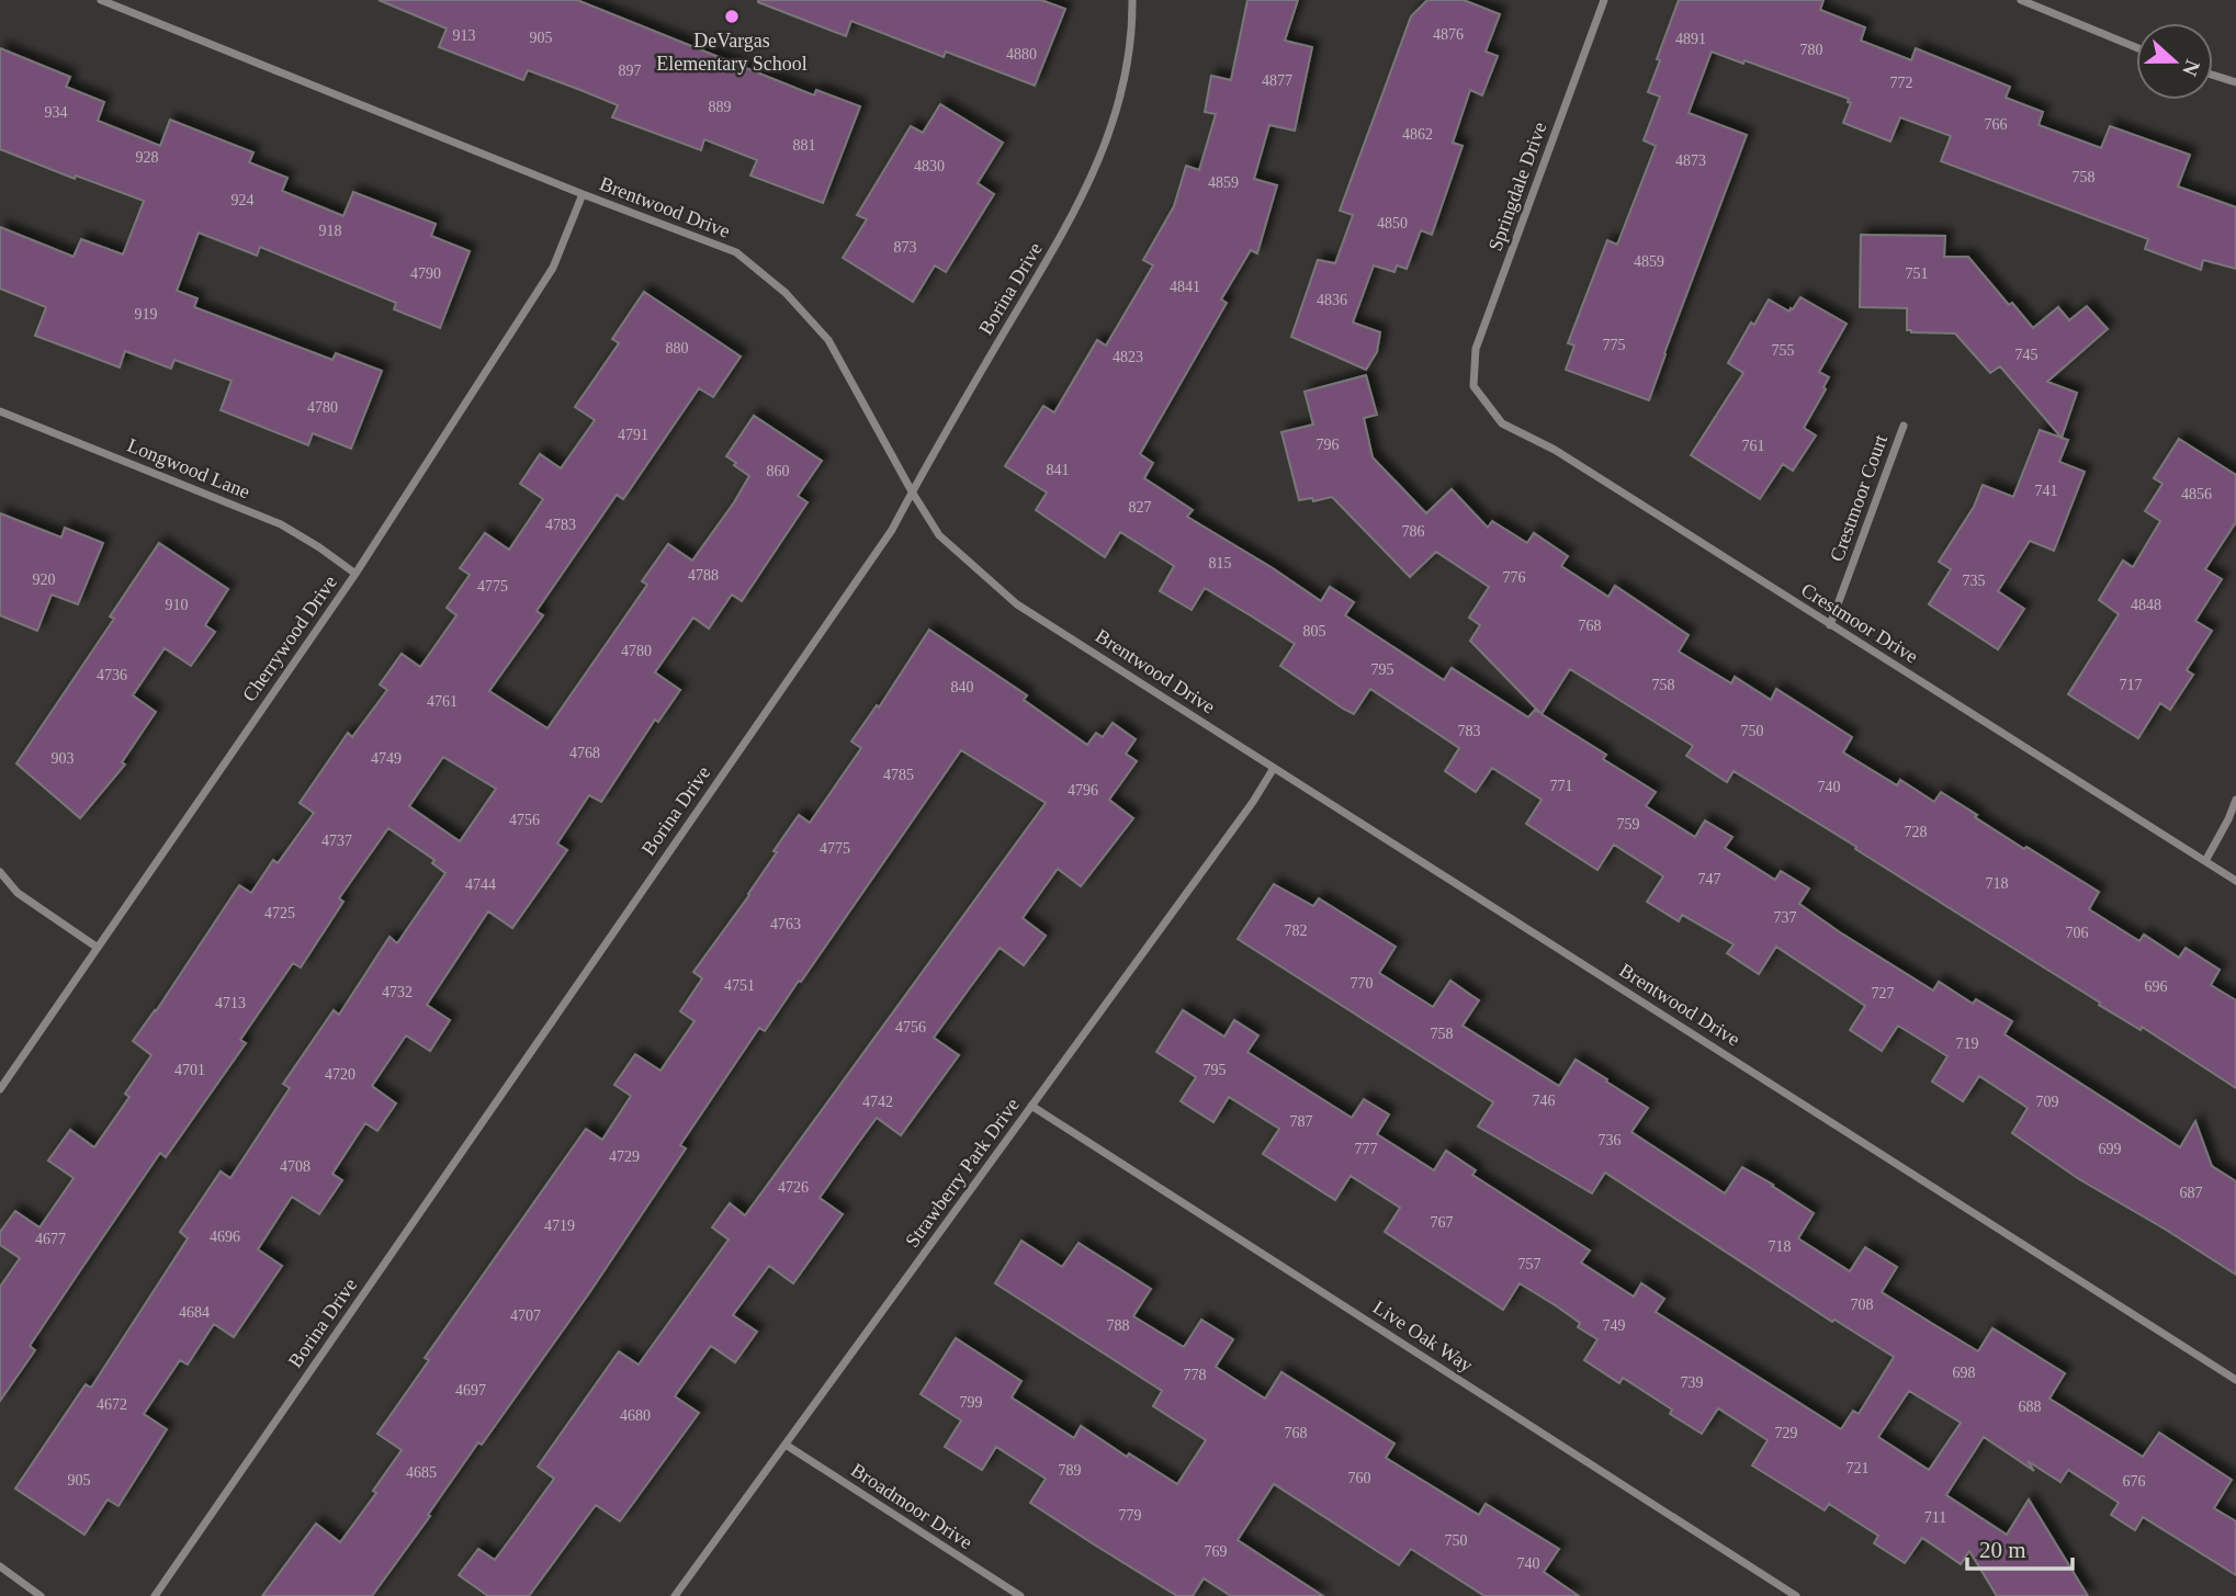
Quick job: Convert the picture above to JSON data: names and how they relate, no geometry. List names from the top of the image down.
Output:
{
  "streets": {
    "street": [
      "Springdale Drive",
      "Brentwood Drive",
      "Borina Drive",
      "Longwood Lane",
      "Crestmoor Court",
      "Crestmoor Drive",
      "Cherrywood Drive",
      "Strawberry Park Drive",
      "Live Oak Way",
      "Broadmoor Drive"
    ]
  },
  "crossings": [
    ["Springdale Drive", "Crestmoor Drive"],
    ["Brentwood Drive", "Borina Drive"],
    ["Brentwood Drive", "Cherrywood Drive"],
    ["Brentwood Drive", "Strawberry Park Drive"],
    ["Longwood Lane", "Cherrywood Drive"],
    ["Crestmoor Court", "Crestmoor Drive"],
    ["Strawberry Park Drive", "Live Oak Way"],
    ["Strawberry Park Drive", "Broadmoor Drive"]
  ],
  "places": ["DeVargas Elementary School"],
  "house_numbers": [
    "4876",
    "913",
    "905",
    "4891",
    "780",
    "4880",
    "897",
    "4877",
    "772",
    "889",
    "934",
    "766",
    "4862",
    "881",
    "928",
    "4873",
    "4830",
    "758",
    "4859",
    "924",
    "4850",
    "918",
    "873",
    "4859",
    "4790",
    "751",
    "4841",
    "4836",
    "919",
    "775",
    "880",
    "755",
    "745",
    "4823",
    "4780",
    "4791",
    "796",
    "761",
    "841",
    "860",
    "741",
    "4856",
    "827",
    "4783",
    "786",
    "815",
    "4788",
    "776",
    "920",
    "735",
    "4775",
    "910",
    "4848",
    "768",
    "805",
    "4780",
    "795",
    "4736",
    "758",
    "717",
    "840",
    "4761",
    "783",
    "750",
    "4768",
    "903",
    "4749",
    "4785",
    "771",
    "740",
    "4796",
    "4756",
    "759",
    "728",
    "4737",
    "4775",
    "747",
    "718",
    "4744",
    "4725",
    "737",
    "4763",
    "782",
    "706",
    "770",
    "4751",
    "696",
    "4732",
    "727",
    "4713",
    "4756",
    "758",
    "719",
    "4701",
    "795",
    "4720",
    "746",
    "4742",
    "709",
    "787",
    "736",
    "777",
    "699",
    "4729",
    "4708",
    "4726",
    "687",
    "767",
    "4719",
    "4696",
    "4677",
    "718",
    "757",
    "708",
    "4684",
    "4707",
    "788",
    "749",
    "698",
    "778",
    "739",
    "4697",
    "799",
    "4672",
    "688",
    "4680",
    "768",
    "729",
    "721",
    "789",
    "4685",
    "760",
    "905",
    "676",
    "779",
    "711",
    "750",
    "769",
    "740"
  ],
  "scale_bar": "20 m",
  "north": "right"
}
